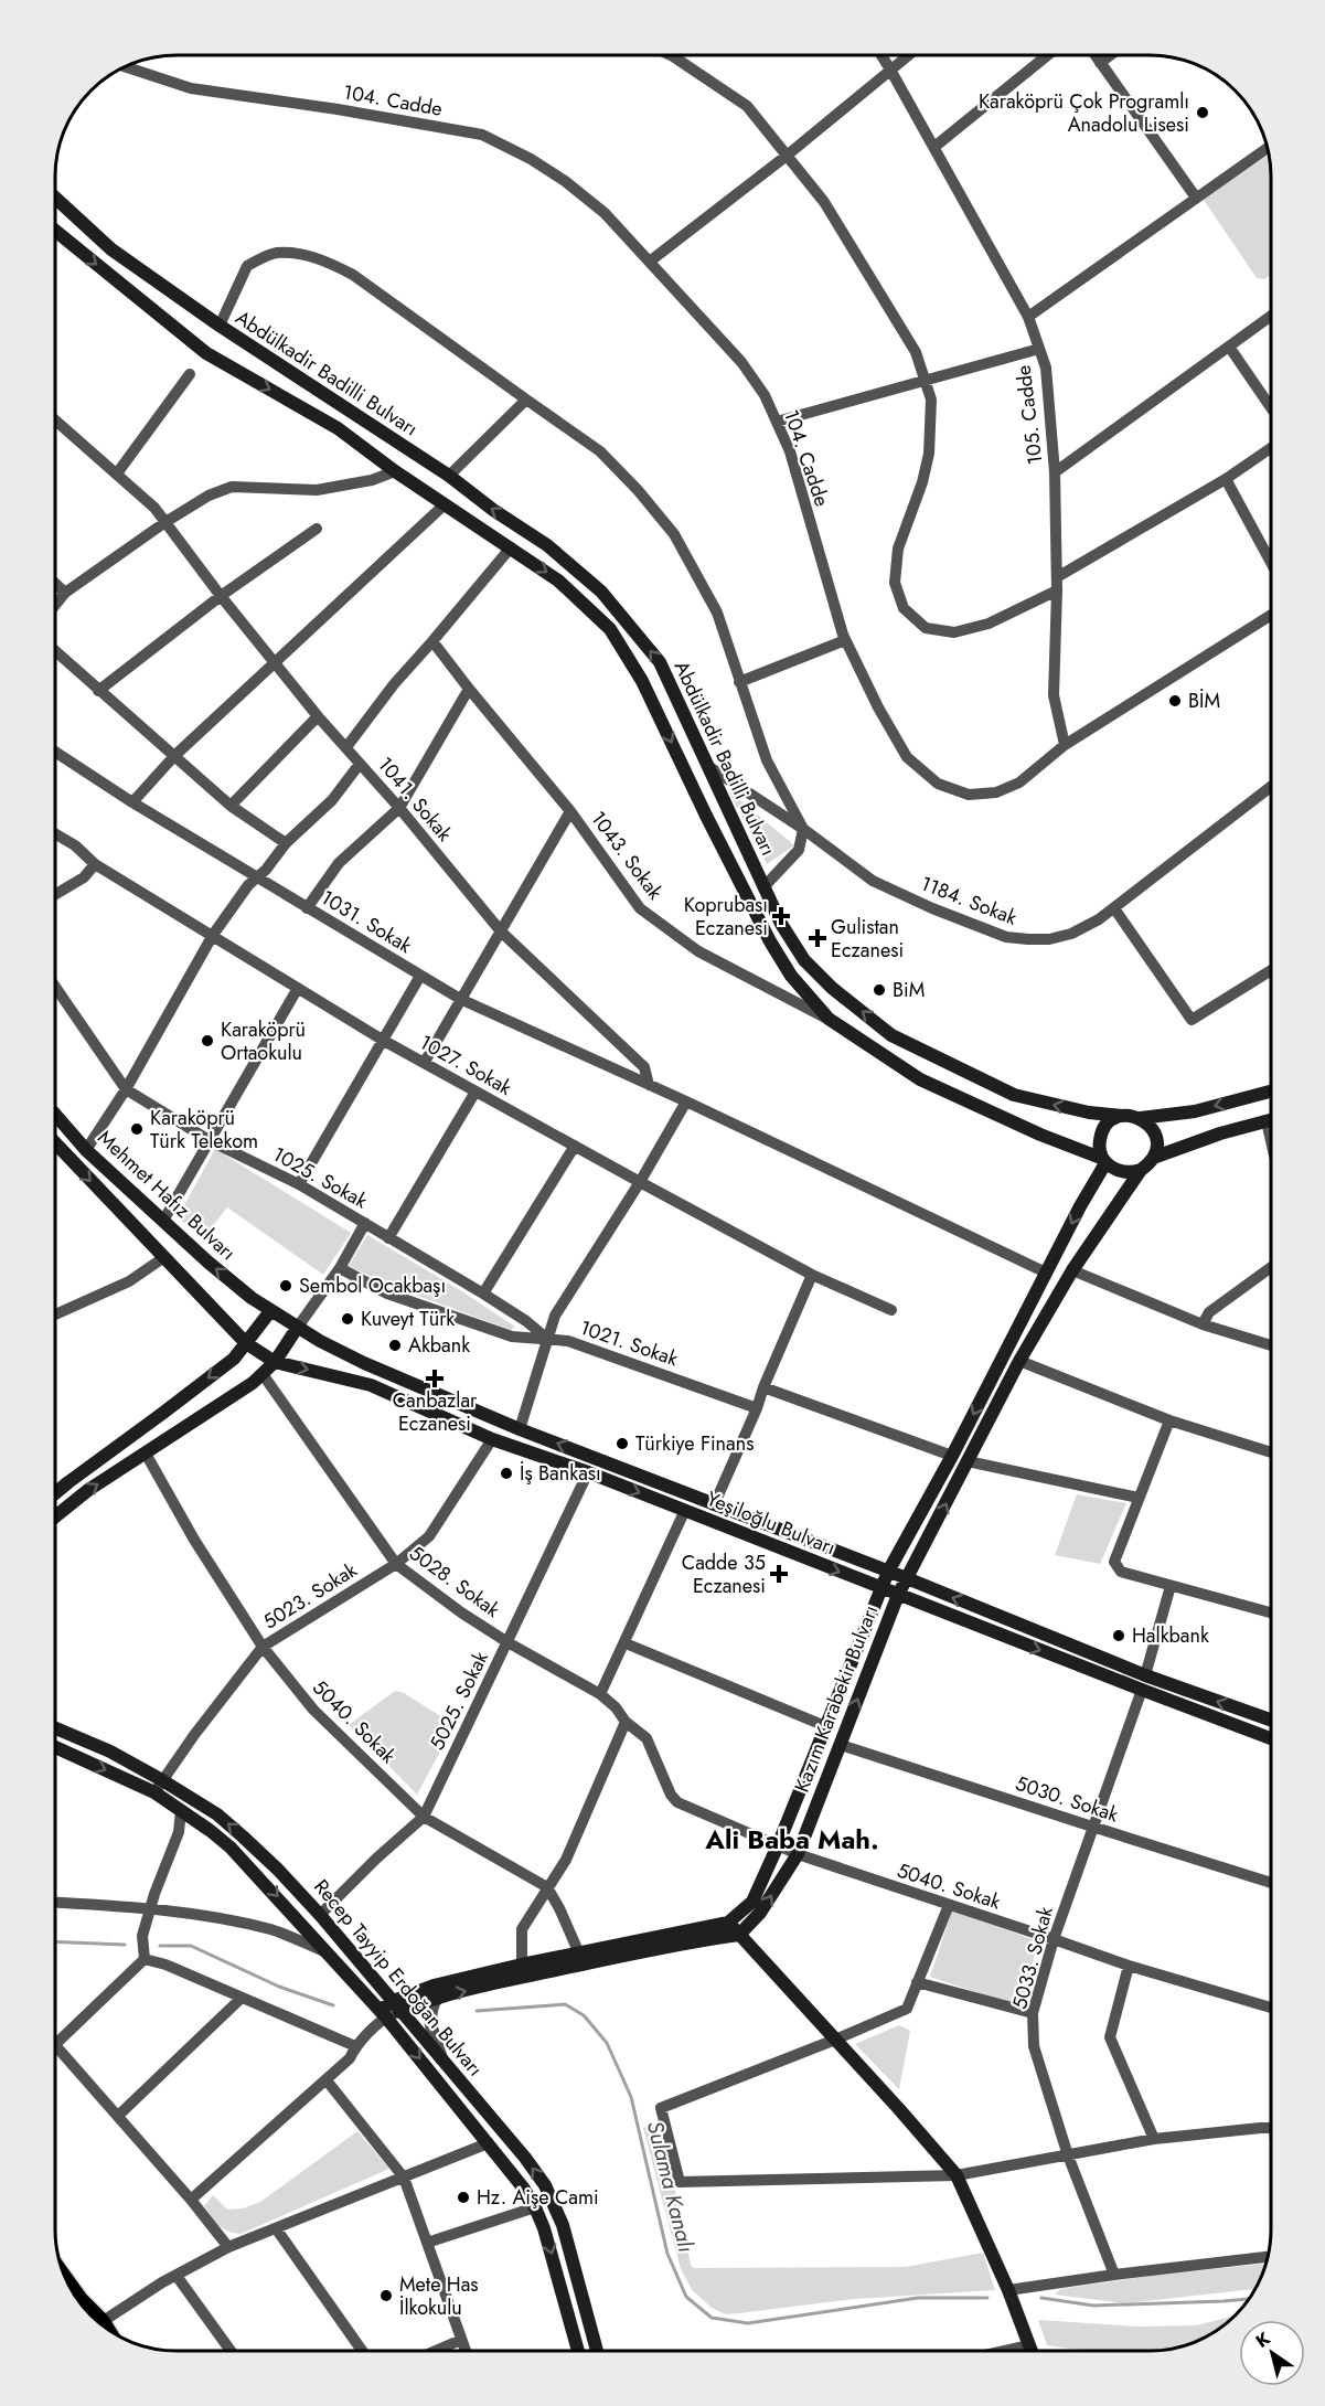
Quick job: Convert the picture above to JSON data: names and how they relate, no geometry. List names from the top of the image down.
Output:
{
  "streets": {
    "main road": [
      "Abdülkadir Badilli Bulvarı",
      "Mehmet Hafız Bulvarı",
      "Yeşiloğlu Bulvarı",
      "Kazım Karabekir Bulvarı",
      "Recep Tayyip Erdoğan Bulvarı"
    ],
    "street": [
      "104. Cadde",
      "105. Cadde",
      "1041. Sokak",
      "1043. Sokak",
      "1184. Sokak",
      "1031. Sokak",
      "1027. Sokak",
      "1025. Sokak",
      "1021. Sokak",
      "5028. Sokak",
      "5023. Sokak",
      "5025. Sokak",
      "5040. Sokak",
      "5030. Sokak",
      "5033. Sokak"
    ]
  },
  "crossings": [
    ["104. Cadde", "105. Cadde"],
    ["Abdülkadir Badilli Bulvarı", "1043. Sokak"],
    ["Abdülkadir Badilli Bulvarı", "1184. Sokak"],
    ["Abdülkadir Badilli Bulvarı", "Kazım Karabekir Bulvarı"],
    ["1041. Sokak", "1031. Sokak"],
    ["1031. Sokak", "Kazım Karabekir Bulvarı"],
    ["1025. Sokak", "1021. Sokak"],
    ["Mehmet Hafız Bulvarı", "Yeşiloğlu Bulvarı"],
    ["Yeşiloğlu Bulvarı", "5023. Sokak"],
    ["Yeşiloğlu Bulvarı", "Kazım Karabekir Bulvarı"],
    ["Yeşiloğlu Bulvarı", "5025. Sokak"],
    ["Yeşiloğlu Bulvarı", "5033. Sokak"],
    ["5028. Sokak", "5023. Sokak"],
    ["5028. Sokak", "5025. Sokak"],
    ["5028. Sokak", "5040. Sokak"],
    ["5023. Sokak", "5040. Sokak"],
    ["5023. Sokak", "Recep Tayyip Erdoğan Bulvarı"],
    ["Kazım Karabekir Bulvarı", "5040. Sokak"],
    ["Kazım Karabekir Bulvarı", "5030. Sokak"],
    ["Kazım Karabekir Bulvarı", "Recep Tayyip Erdoğan Bulvarı"],
    ["5025. Sokak", "5040. Sokak"],
    ["5025. Sokak", "Recep Tayyip Erdoğan Bulvarı"],
    ["5040. Sokak", "5033. Sokak"],
    ["5030. Sokak", "5033. Sokak"]
  ],
  "districts": ["Ali Baba Mah."],
  "water": ["Sulama Kanalı"],
  "places": {
    "other": [
      "Karaköprü Çok Programlı Anadolu Lisesi",
      "BİM",
      "BiM",
      "Karaköprü Ortaokulu",
      "Karaköprü Türk Telekom",
      "Sembol Ocakbaşı",
      "Kuveyt Türk",
      "Akbank",
      "Türkiye Finans",
      "İş Bankası",
      "Halkbank",
      "Hz. Aişe Cami",
      "Mete Has İlkokulu"
    ],
    "health": [
      "Koprubası Eczanesi",
      "Gulistan Eczanesi",
      "Canbazlar Eczanesi",
      "Cadde 35 Eczanesi"
    ]
  },
  "north": "top left"
}
